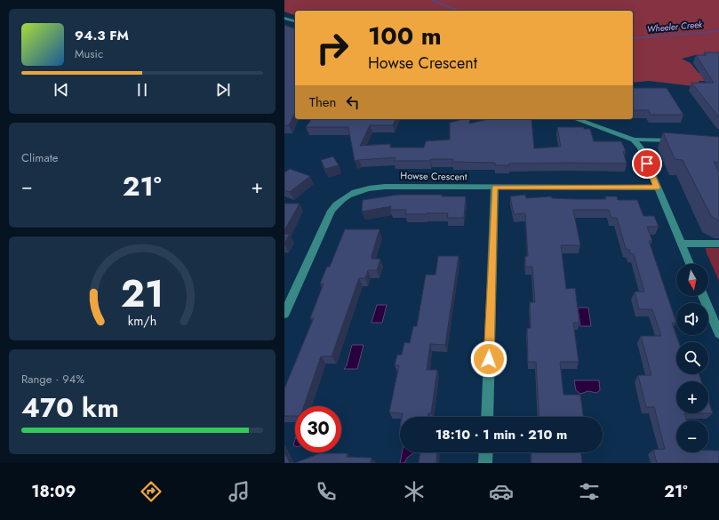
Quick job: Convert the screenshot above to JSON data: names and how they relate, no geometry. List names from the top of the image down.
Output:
{
  "streets": {
    "street": ["Howse Crescent"]
  },
  "water": ["Wheeler Creek"],
  "north": "bottom",
  "page": {
    "turn": ["100 m", "Howse Crescent"],
    "song": ["94.3 FM", "Music"],
    "then": "Then",
    "tile": [
      "Climate",
      ["Range · 94%", "470 km"]
    ],
    "heat": ["−", "21°", "+"],
    "map_buttons": ["+", "−"],
    "limit": "30",
    "trip": "18:10 · 1 min · 210 m",
    "tabs": ["18:09", "21°"],
    "gauge": ["21", "km/h"]
  }
}
